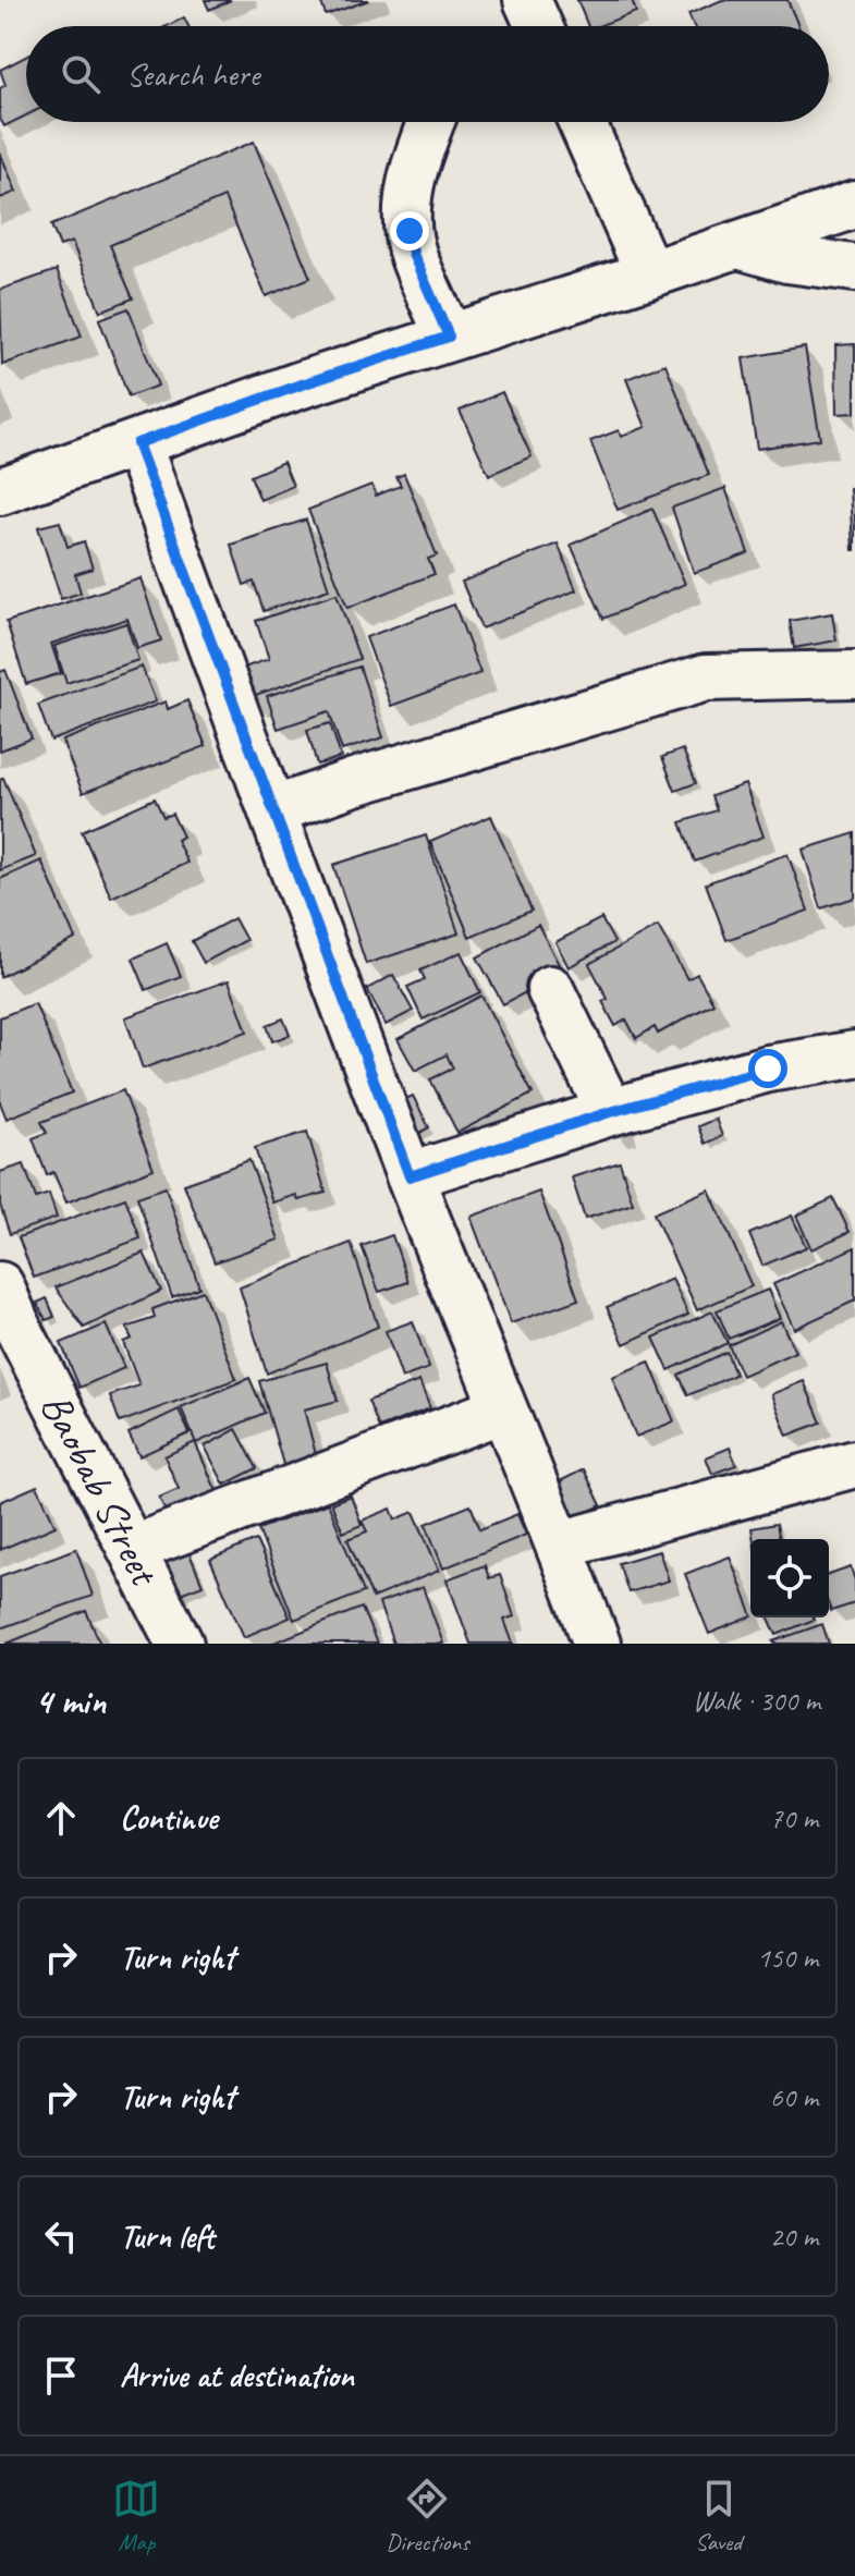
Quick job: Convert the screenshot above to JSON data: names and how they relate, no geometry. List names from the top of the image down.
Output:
{
  "streets": {
    "street": ["Baobab Street"]
  },
  "page": {
    "search": "Search here",
    "heading": ["4 min", "Walk · 300 m"],
    "list": [
      ["Continue", "70 m"],
      ["Turn right", "150 m"],
      ["Turn right", "60 m"],
      ["Turn left", "20 m"],
      "Arrive at destination"
    ],
    "nav": ["Map", "Directions", "Saved"]
  }
}
